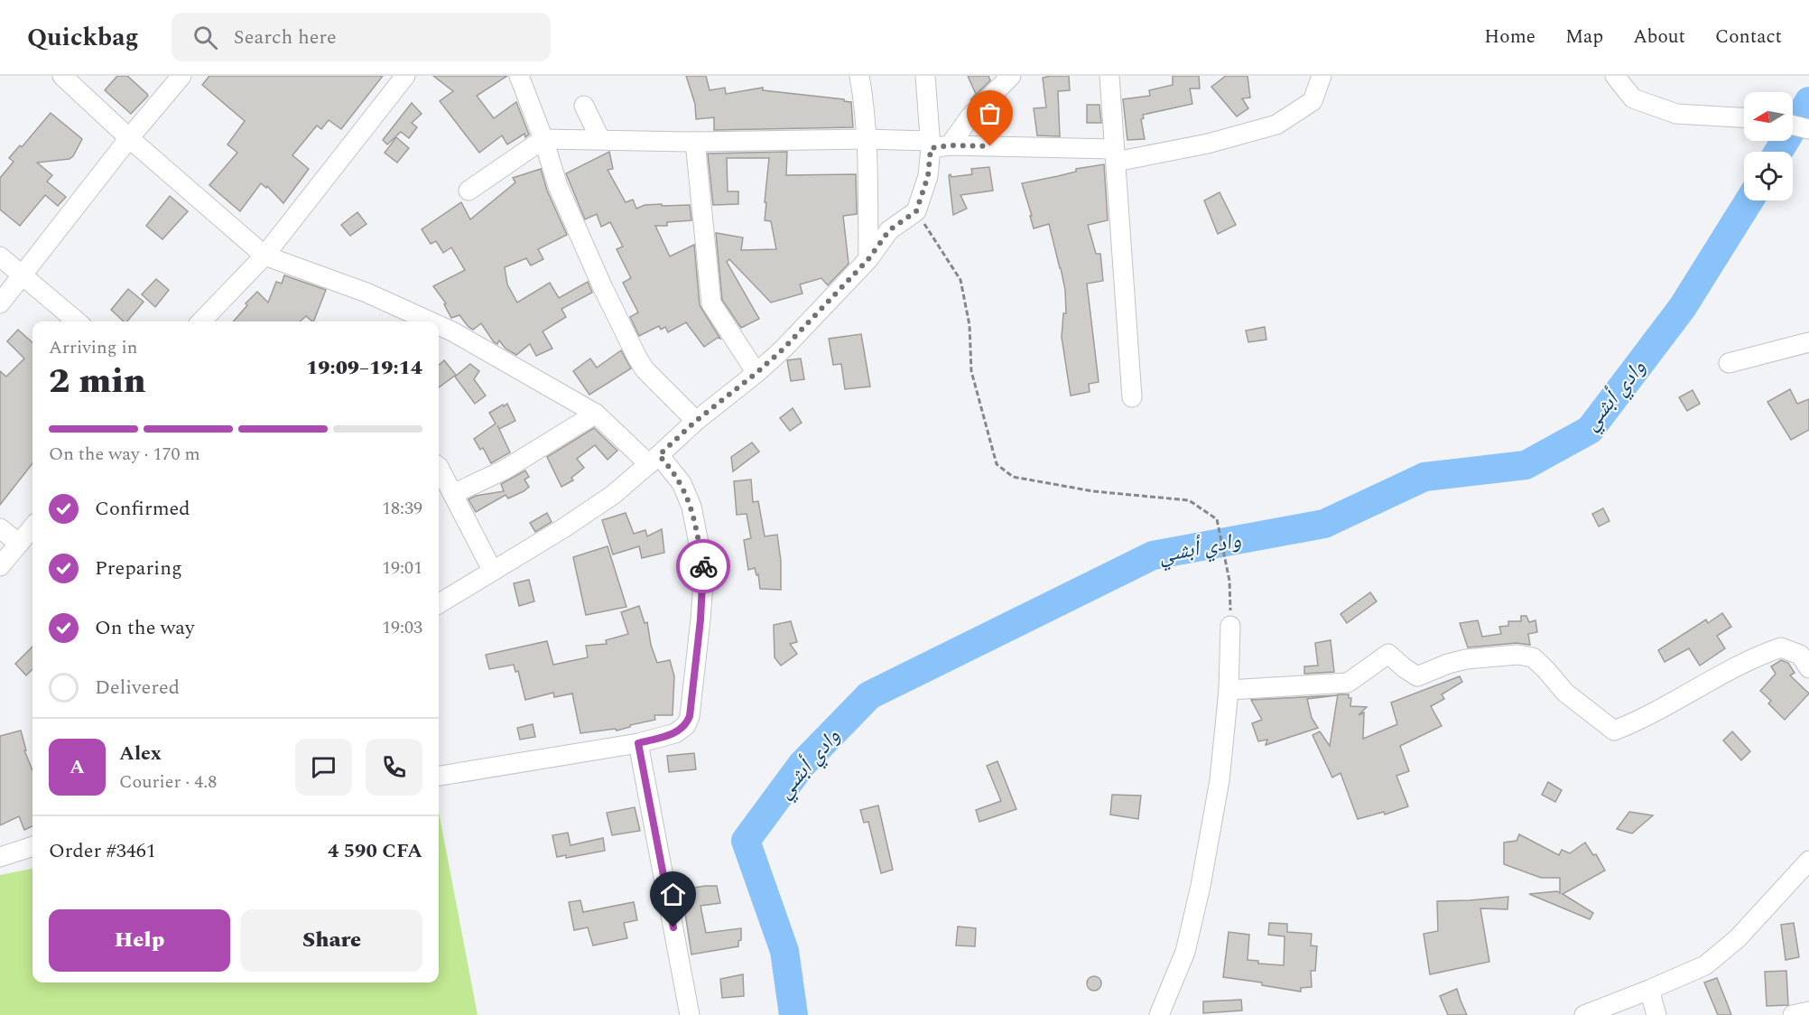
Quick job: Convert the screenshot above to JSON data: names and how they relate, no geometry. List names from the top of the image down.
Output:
{
  "water": ["وادي أبشي"],
  "north": "left",
  "page": {
    "header": "Quickbag",
    "search": "Search here",
    "nav": [
      "Home",
      "Map",
      "About",
      "Contact"
    ],
    "heading": ["2 min", "Arriving in", "19:09–19:14"],
    "panel": [
      "Alex",
      "Courier · 4.8",
      "Order #3461",
      "4 590 CFA"
    ],
    "bar": "On the way · 170 m",
    "list": [
      ["Confirmed", "18:39"],
      ["Preparing", "19:01"],
      ["On the way", "19:03"],
      "Delivered"
    ],
    "round": "A",
    "buttons": ["Help", "Share"]
  }
}
